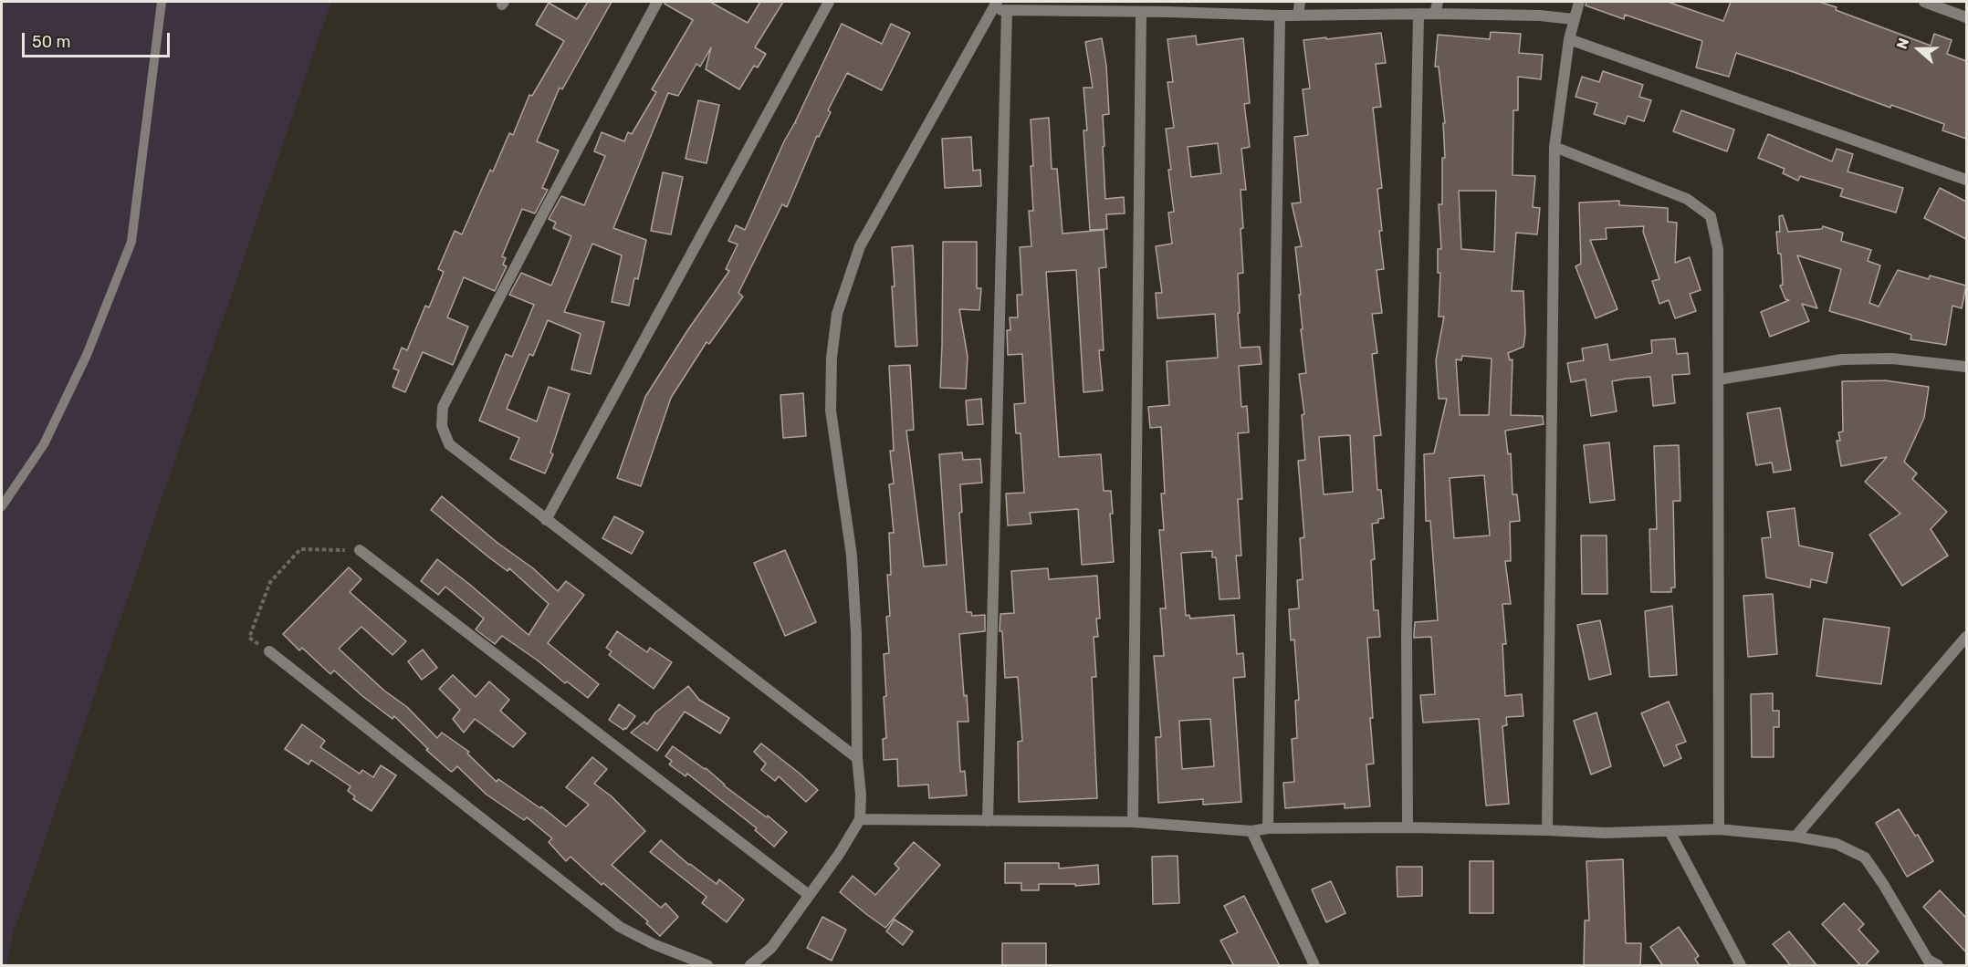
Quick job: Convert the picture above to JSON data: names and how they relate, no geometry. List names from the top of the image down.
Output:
{
  "scale_bar": "50 m",
  "north": "left"
}
